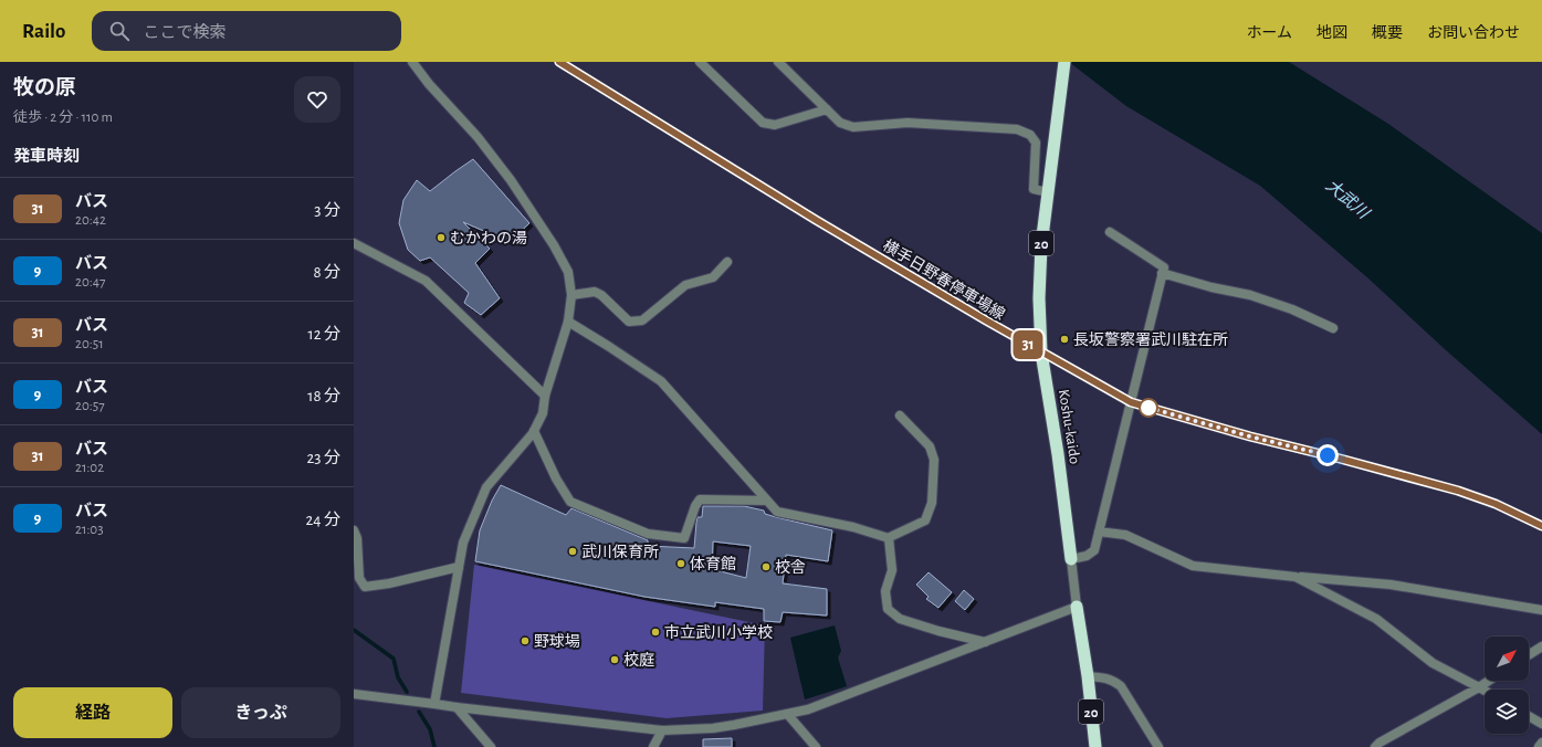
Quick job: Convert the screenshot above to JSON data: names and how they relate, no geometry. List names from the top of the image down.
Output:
{
  "streets": {
    "highway": ["20", "Koshu-kaido"],
    "main road": ["横手日野春停車場線"]
  },
  "crossings": [
    ["横手日野春停車場線", "Koshu-kaido"]
  ],
  "water": ["大武川"],
  "places": [
    "むかわの湯",
    "長坂警察署武川駐在所",
    "武川保育所",
    "体育館",
    "校舎",
    "市立武川小学校",
    "野球場",
    "校庭"
  ],
  "lines": ["bus line 31"],
  "north": "top right",
  "page": {
    "header": "Railo",
    "search": "ここで検索",
    "nav": [
      "ホーム",
      "地図",
      "概要",
      "お問い合わせ"
    ],
    "heading": [
      ["牧の原", "徒歩 · 2 分 · 110 m"],
      "発車時刻"
    ],
    "on_map": "31",
    "list": [
      {
        "mark": "31",
        "name": "バス",
        "note": "20:42",
        "value": "3 分"
      },
      {
        "mark": "9",
        "name": "バス",
        "note": "20:47",
        "value": "8 分"
      },
      {
        "mark": "31",
        "name": "バス",
        "note": "20:51",
        "value": "12 分"
      },
      {
        "mark": "9",
        "name": "バス",
        "note": "20:57",
        "value": "18 分"
      },
      {
        "mark": "31",
        "name": "バス",
        "note": "21:02",
        "value": "23 分"
      },
      {
        "mark": "9",
        "name": "バス",
        "note": "21:03",
        "value": "24 分"
      }
    ],
    "buttons": ["経路", "きっぷ"]
  }
}
